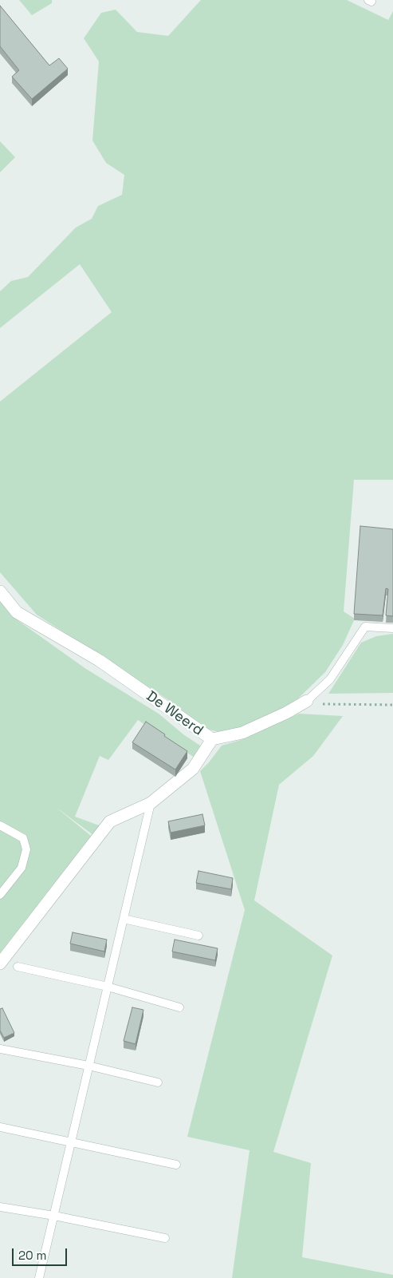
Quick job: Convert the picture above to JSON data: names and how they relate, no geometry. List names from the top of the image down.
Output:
{
  "streets": {
    "street": ["De Weerd"]
  },
  "scale_bar": "20 m"
}
